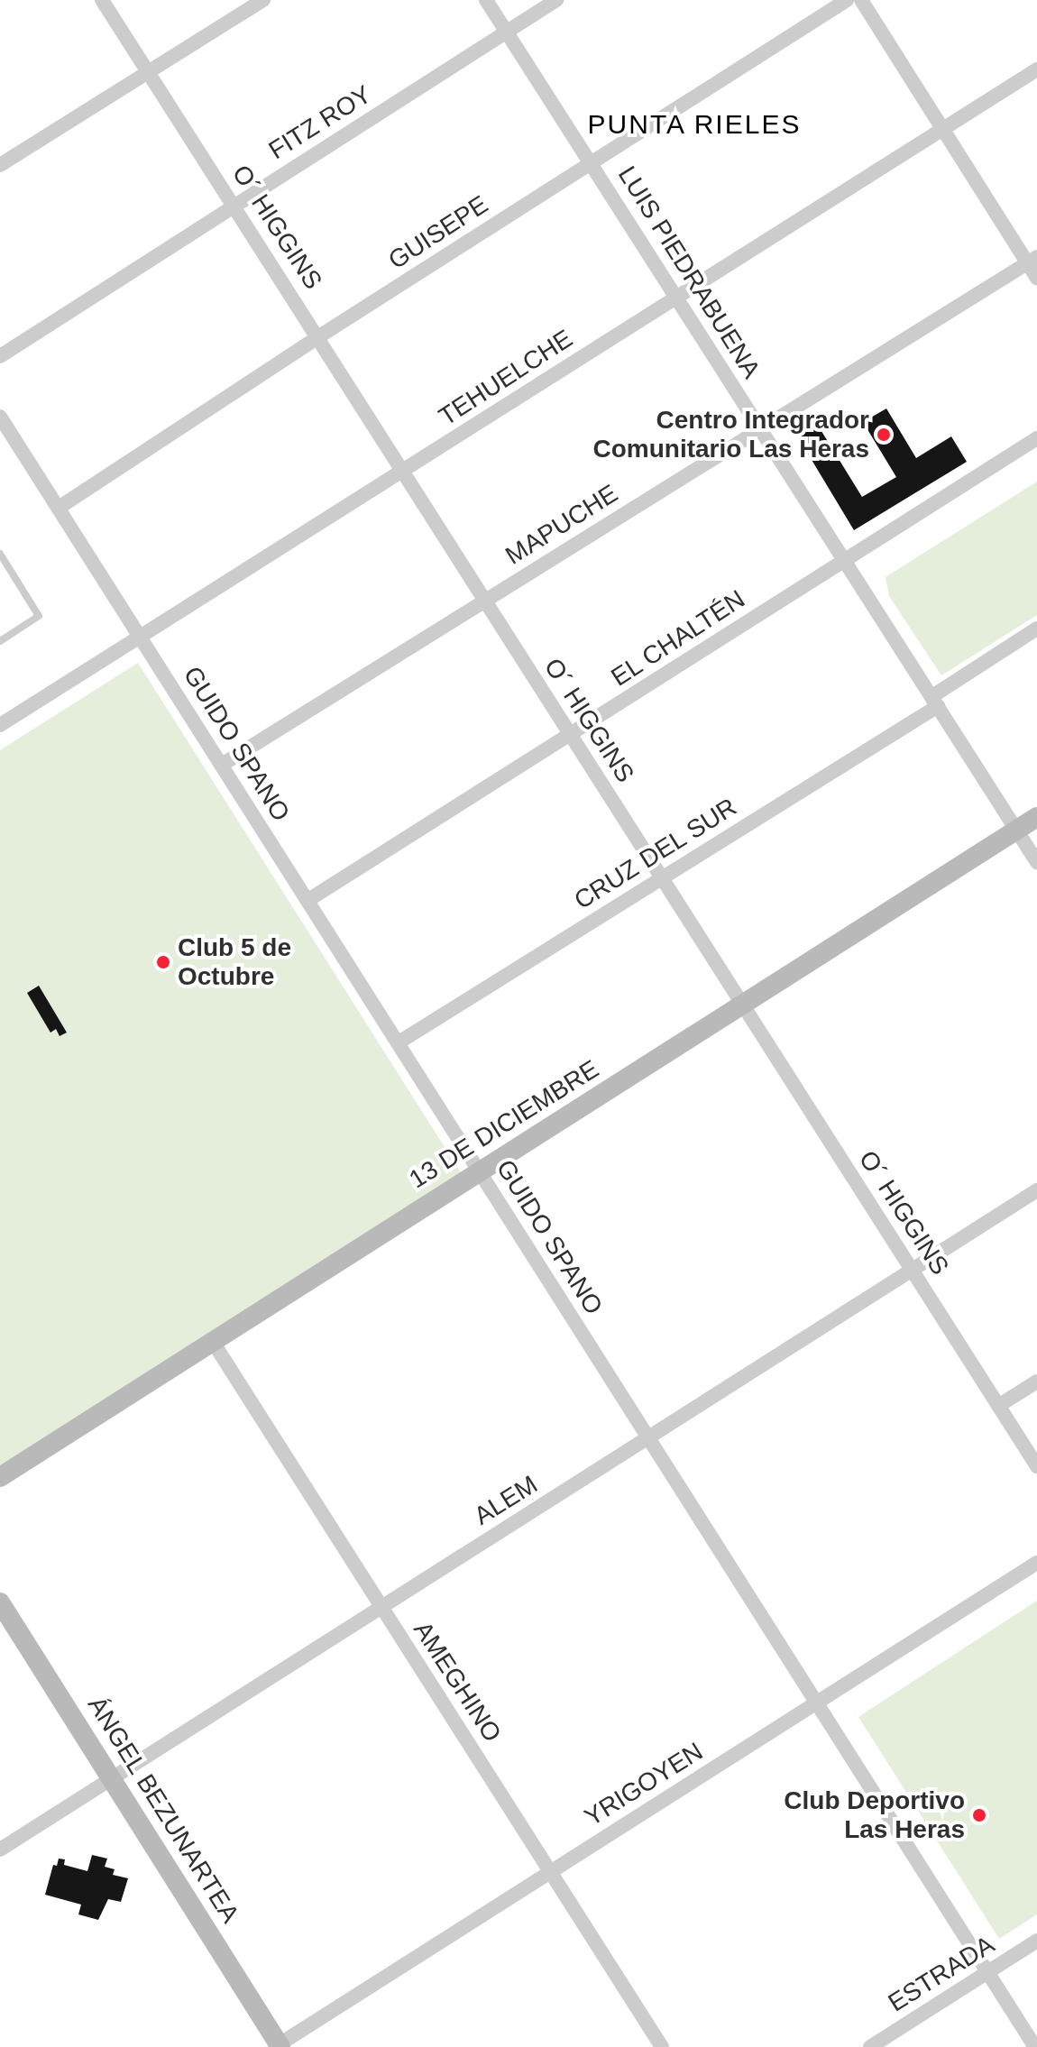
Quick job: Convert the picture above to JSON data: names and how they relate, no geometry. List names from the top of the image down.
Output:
{
  "streets": {
    "street": [
      "FITZ ROY",
      "O´ HIGGINS",
      "GUISEPE",
      "LUIS PIEDRABUENA",
      "TEHUELCHE",
      "MAPUCHE",
      "EL CHALTÉN",
      "GUIDO SPANO",
      "CRUZ DEL SUR",
      "13 DE DICIEMBRE",
      "ALEM",
      "AMEGHINO",
      "YRIGOYEN",
      "ÁNGEL BEZUNARTEA",
      "ESTRADA"
    ]
  },
  "crossings": [
    ["FITZ ROY", "O´ HIGGINS"],
    ["FITZ ROY", "LUIS PIEDRABUENA"],
    ["O´ HIGGINS", "GUISEPE"],
    ["O´ HIGGINS", "TEHUELCHE"],
    ["O´ HIGGINS", "MAPUCHE"],
    ["O´ HIGGINS", "EL CHALTÉN"],
    ["O´ HIGGINS", "CRUZ DEL SUR"],
    ["O´ HIGGINS", "13 DE DICIEMBRE"],
    ["O´ HIGGINS", "ALEM"],
    ["GUISEPE", "LUIS PIEDRABUENA"],
    ["GUISEPE", "GUIDO SPANO"],
    ["LUIS PIEDRABUENA", "TEHUELCHE"],
    ["LUIS PIEDRABUENA", "MAPUCHE"],
    ["LUIS PIEDRABUENA", "EL CHALTÉN"],
    ["LUIS PIEDRABUENA", "CRUZ DEL SUR"],
    ["LUIS PIEDRABUENA", "13 DE DICIEMBRE"],
    ["TEHUELCHE", "GUIDO SPANO"],
    ["MAPUCHE", "GUIDO SPANO"],
    ["EL CHALTÉN", "GUIDO SPANO"],
    ["GUIDO SPANO", "CRUZ DEL SUR"],
    ["GUIDO SPANO", "13 DE DICIEMBRE"],
    ["GUIDO SPANO", "ALEM"],
    ["GUIDO SPANO", "YRIGOYEN"],
    ["GUIDO SPANO", "ESTRADA"],
    ["13 DE DICIEMBRE", "AMEGHINO"],
    ["ALEM", "AMEGHINO"],
    ["ALEM", "ÁNGEL BEZUNARTEA"],
    ["AMEGHINO", "YRIGOYEN"],
    ["YRIGOYEN", "ÁNGEL BEZUNARTEA"]
  ],
  "districts": ["PUNTA RIELES"],
  "places": ["Centro Integrador Comunitario Las Heras", "Club 5 de Octubre", "Club Deportivo Las Heras"]
}
